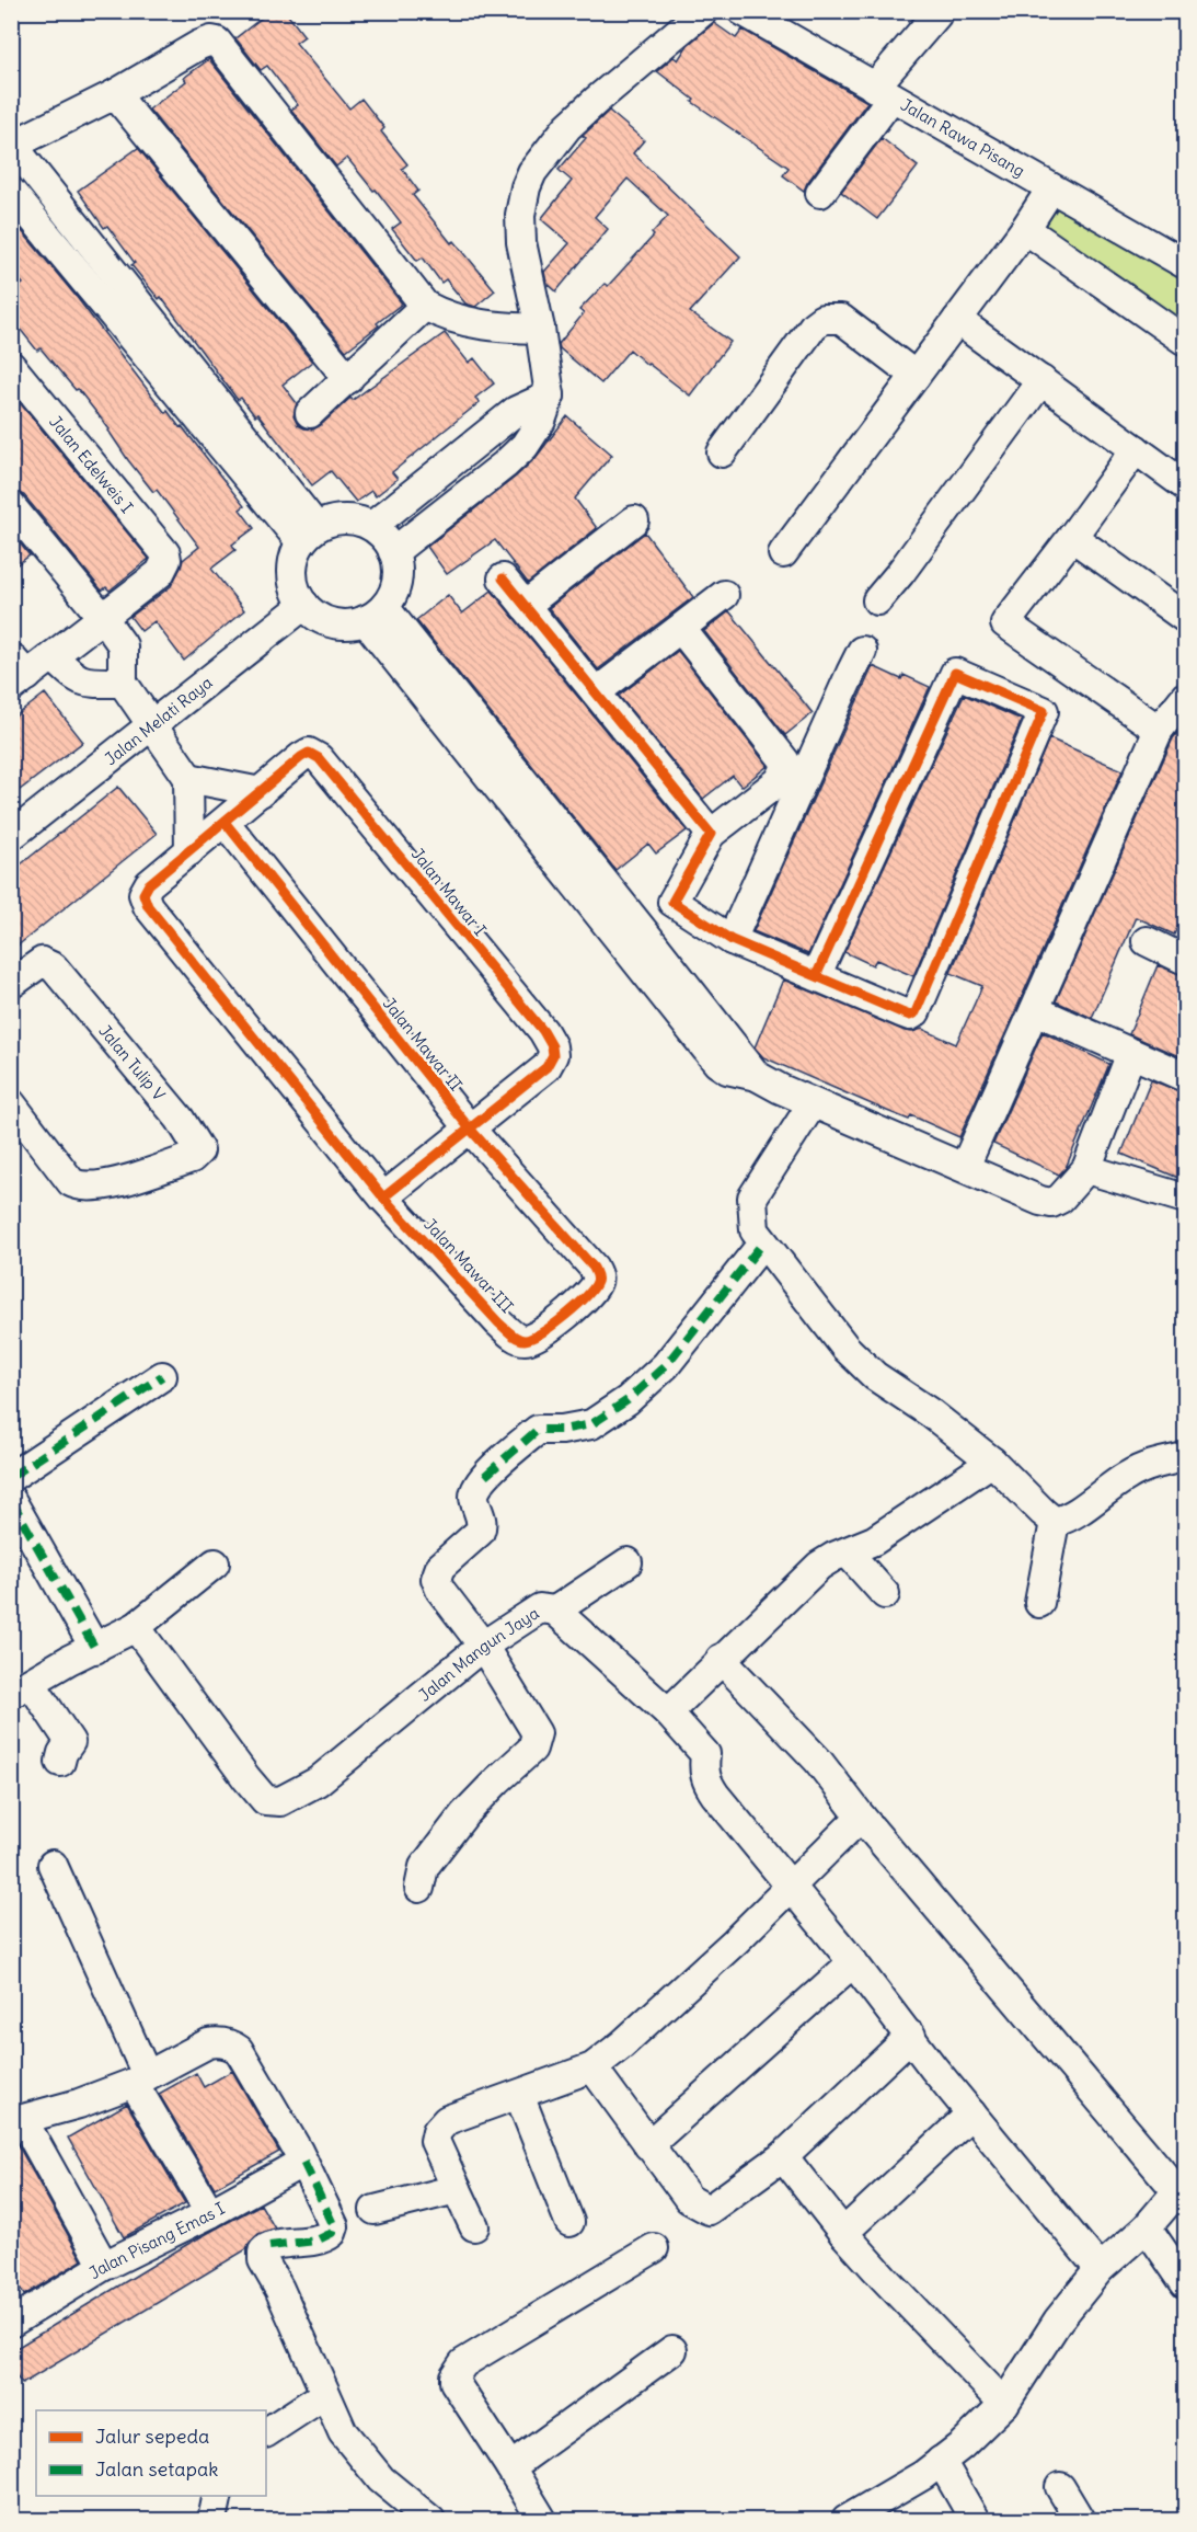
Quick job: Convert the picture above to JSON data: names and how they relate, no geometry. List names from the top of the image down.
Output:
{
  "streets": {
    "street": [
      "Jalan Rawa Pisang",
      "Jalan Edelweis I",
      "Jalan Melati Raya",
      "Jalan Mawar I",
      "Jalan Mawar II",
      "Jalan Tulip V",
      "Jalan Mawar III",
      "Jalan Mangun Jaya",
      "Jalan Pisang Emas I"
    ]
  },
  "crossings": [
    ["Jalan Mawar I", "Jalan Mawar II"],
    ["Jalan Mawar I", "Jalan Mawar III"],
    ["Jalan Mawar II", "Jalan Mawar III"]
  ],
  "legend": ["Jalur sepeda", "Jalan setapak"]
}
